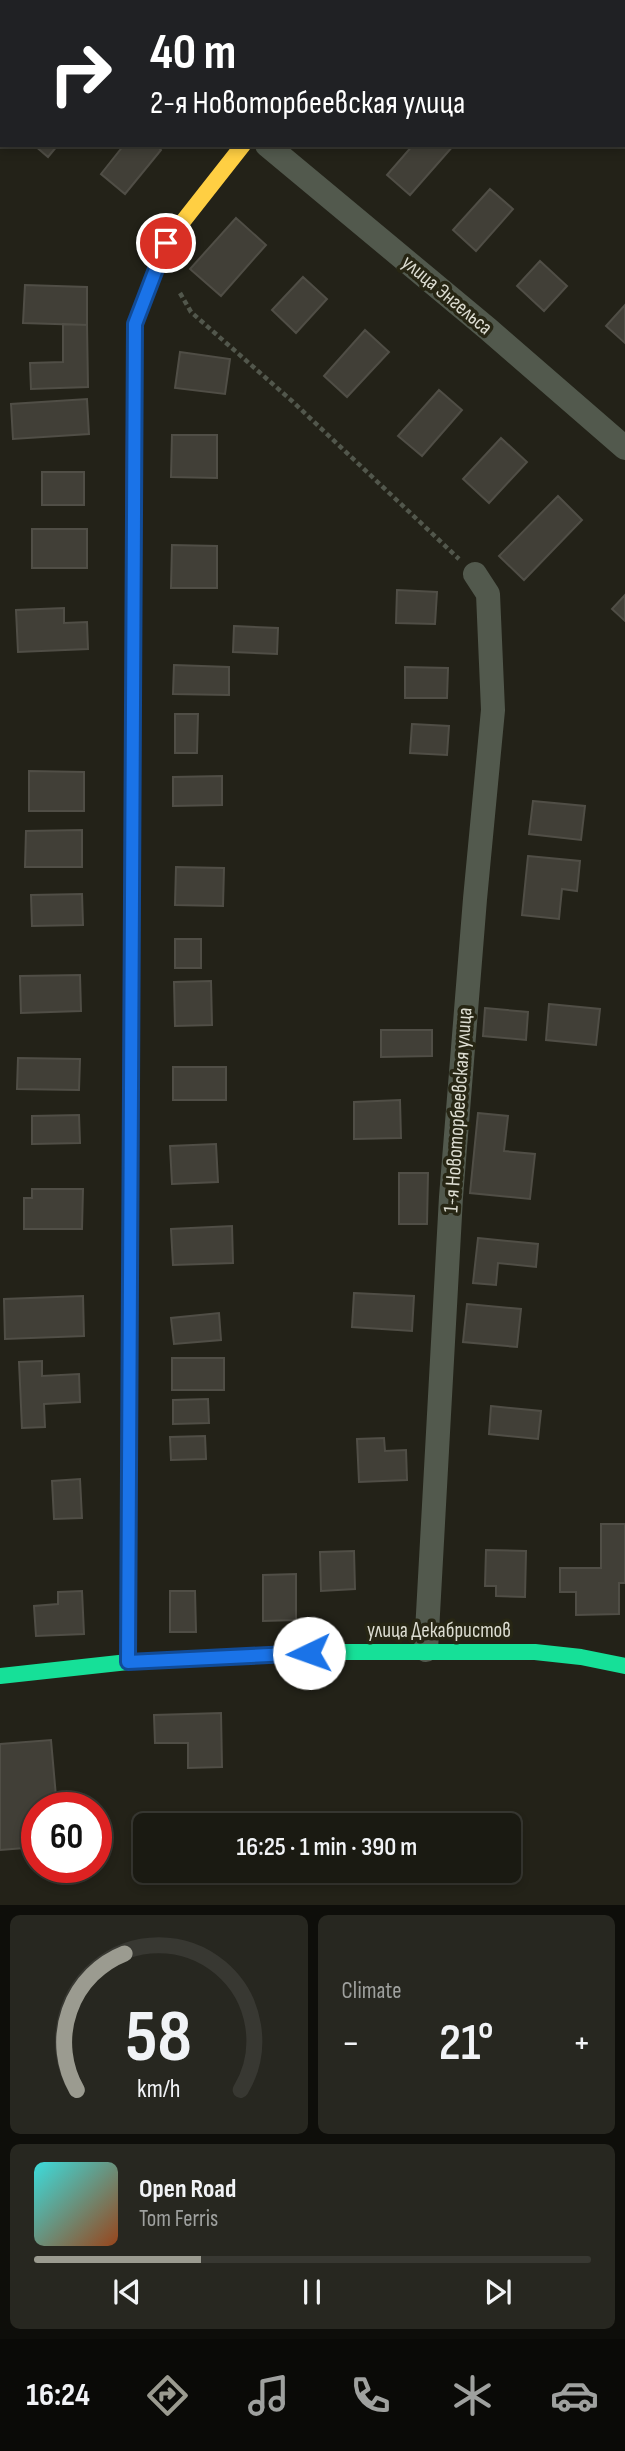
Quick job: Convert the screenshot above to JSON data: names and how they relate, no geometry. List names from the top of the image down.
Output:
{
  "streets": {
    "street": ["улица Энгельса", "1-я Новоторбеевская улица", "улица Декабристов"]
  },
  "crossings": [
    ["1-я Новоторбеевская улица", "улица Декабристов"]
  ],
  "page": {
    "turn": ["40 m", "2-я Новоторбеевская улица"],
    "limit": "60",
    "trip": "16:25 · 1 min · 390 m",
    "tile": "Climate",
    "heat": ["−", "21°", "+"],
    "song": ["Open Road", "Tom Ferris"],
    "tabs": "16:24",
    "gauge": ["58", "km/h"]
  }
}
